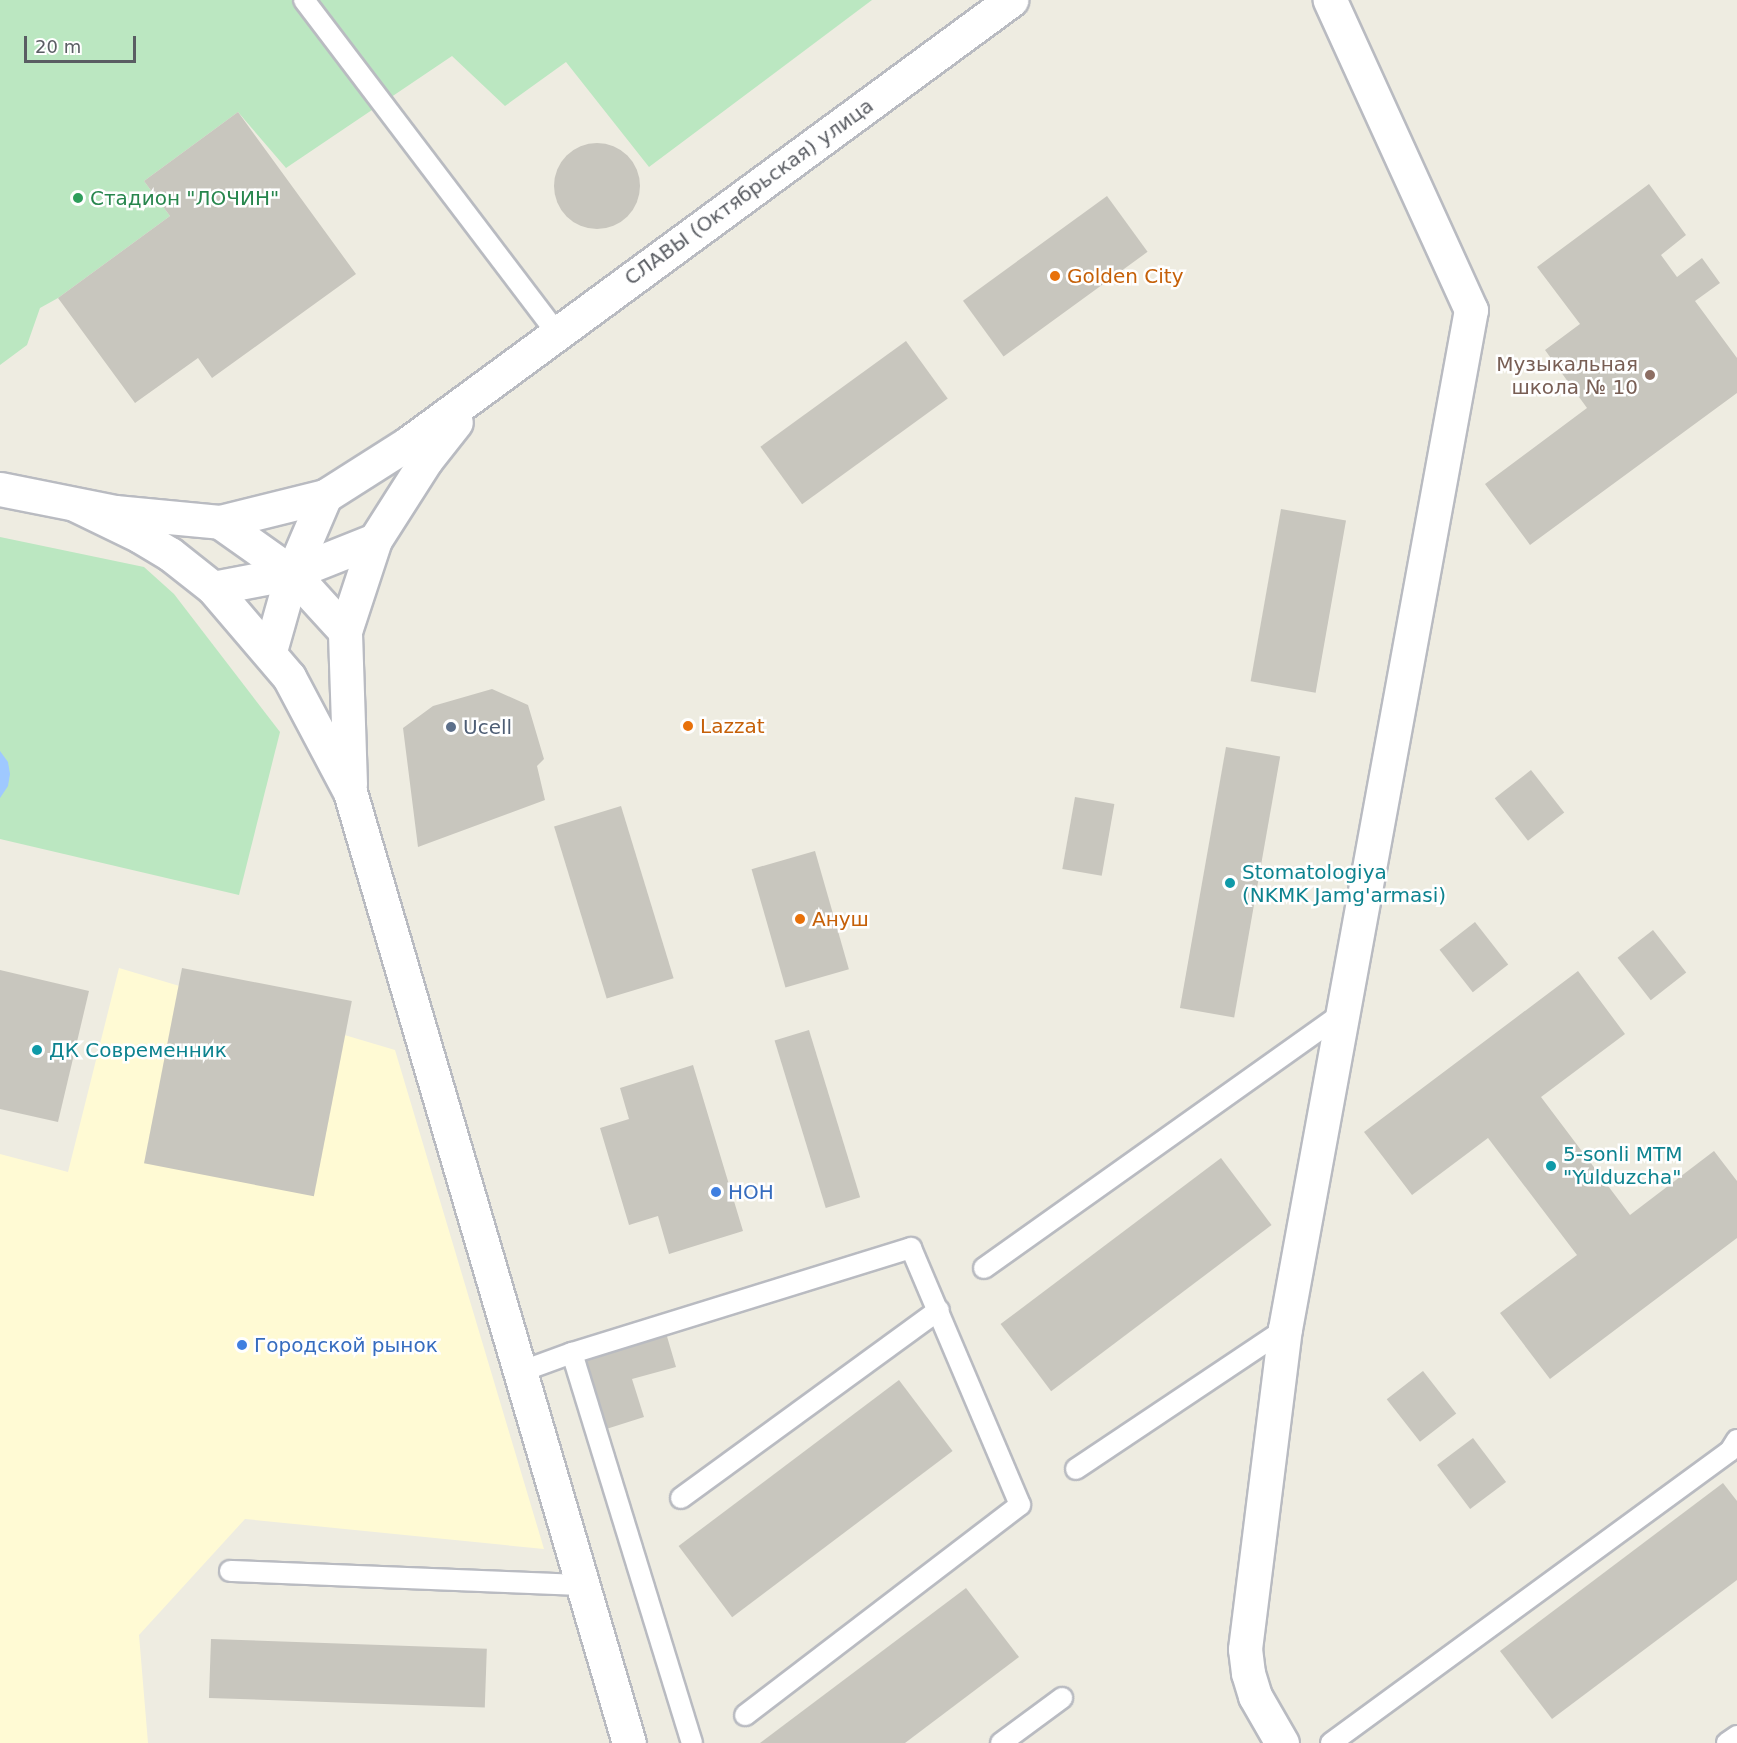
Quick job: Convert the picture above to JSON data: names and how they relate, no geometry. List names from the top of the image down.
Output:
{
  "streets": {
    "main road": ["СЛАВЫ (Октябрьская) улица"]
  },
  "places": [
    "Стадион \"ЛОЧИН\"",
    "Golden City",
    "Музыкальная школа № 10",
    "Lazzat",
    "Ucell",
    "Stomatologiya (NKMK Jamg'armasi)",
    "Ануш",
    "ДК Современник",
    "5-sonli MTM \"Yulduzcha\"",
    "НОН",
    "Городской рынок"
  ],
  "scale_bar": "20 m"
}
